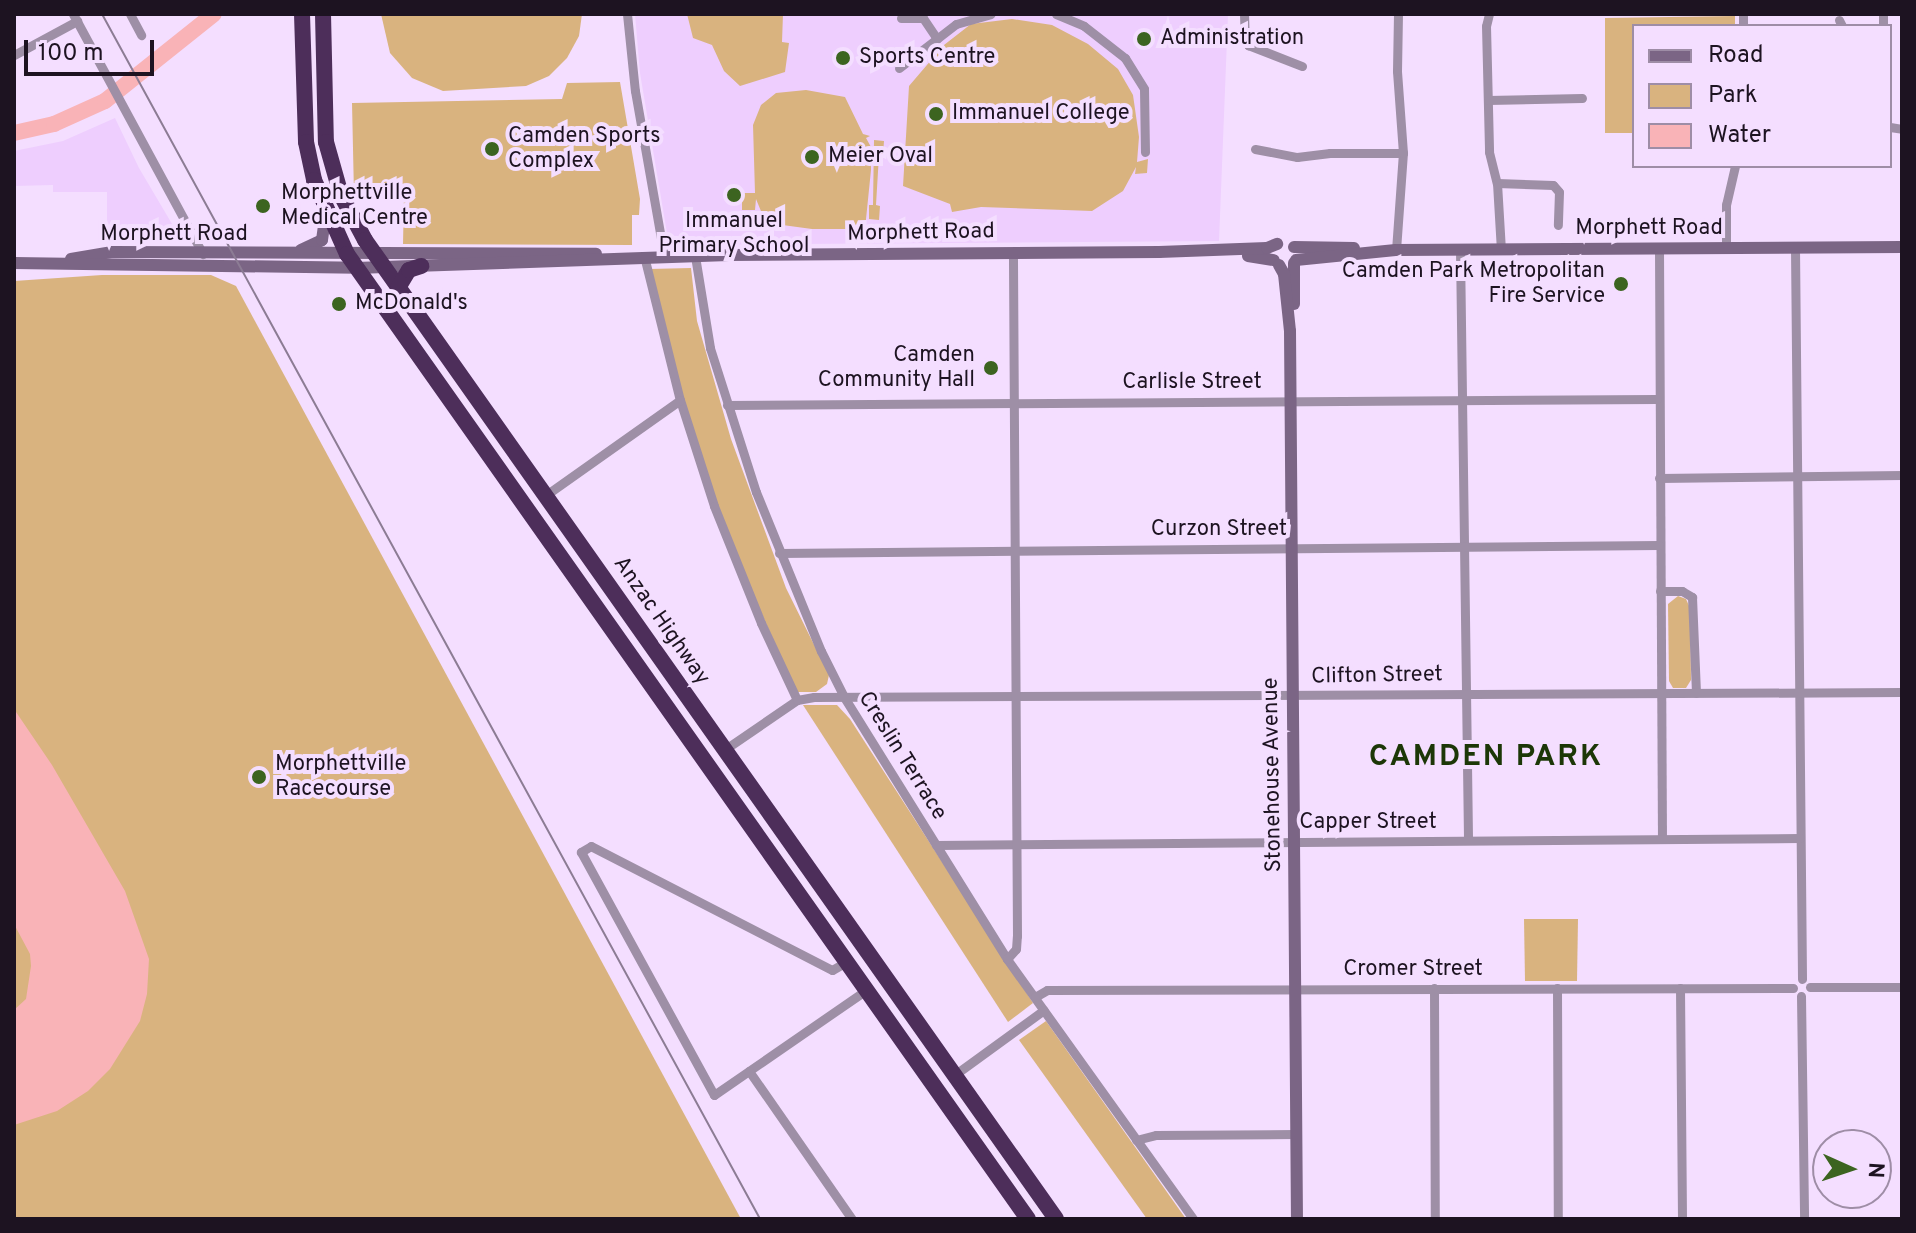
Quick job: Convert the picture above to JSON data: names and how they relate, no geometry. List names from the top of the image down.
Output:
{
  "streets": {
    "highway": ["Anzac Highway"],
    "street": [
      "Morphett Road",
      "Carlisle Street",
      "Curzon Street",
      "Clifton Street",
      "Creslin Terrace",
      "Stonehouse Avenue",
      "Capper Street",
      "Cromer Street"
    ]
  },
  "crossings": [
    ["Morphett Road", "Anzac Highway"],
    ["Morphett Road", "Creslin Terrace"],
    ["Morphett Road", "Stonehouse Avenue"],
    ["Carlisle Street", "Creslin Terrace"],
    ["Carlisle Street", "Stonehouse Avenue"],
    ["Curzon Street", "Creslin Terrace"],
    ["Curzon Street", "Stonehouse Avenue"],
    ["Clifton Street", "Creslin Terrace"],
    ["Clifton Street", "Stonehouse Avenue"],
    ["Creslin Terrace", "Capper Street"],
    ["Creslin Terrace", "Cromer Street"],
    ["Stonehouse Avenue", "Capper Street"],
    ["Stonehouse Avenue", "Cromer Street"]
  ],
  "districts": ["CAMDEN PARK"],
  "places": [
    "Administration",
    "Sports Centre",
    "Immanuel College",
    "Camden Sports Complex",
    "Meier Oval",
    "Immanuel Primary School",
    "Morphettville Medical Centre",
    "Camden Park Metropolitan Fire Service",
    "McDonald's",
    "Camden Community Hall",
    "Morphettville Racecourse"
  ],
  "legend": ["Road", "Park", "Water"],
  "scale_bar": "100 m",
  "north": "right"
}
